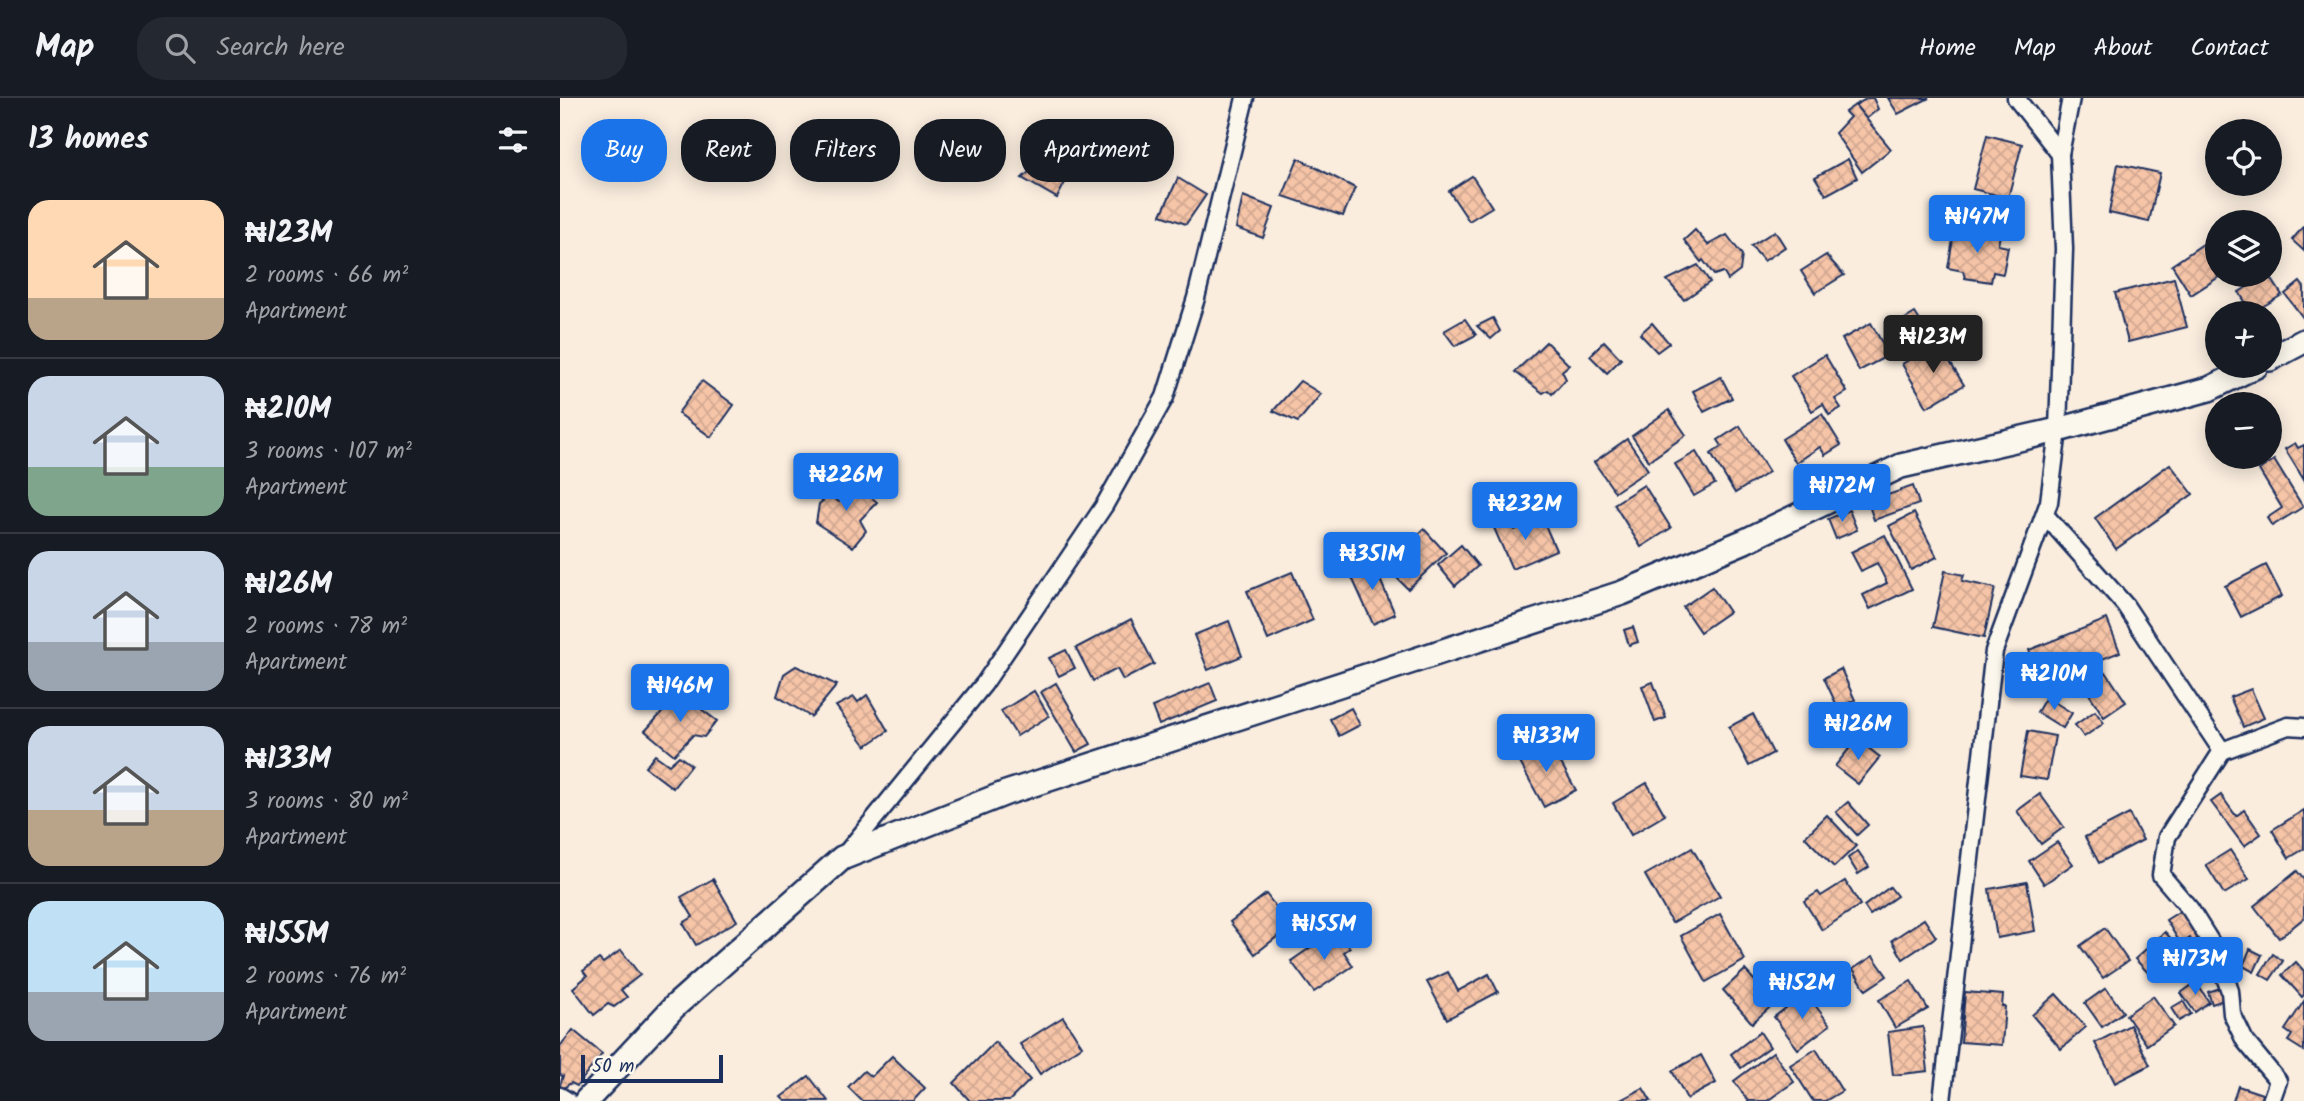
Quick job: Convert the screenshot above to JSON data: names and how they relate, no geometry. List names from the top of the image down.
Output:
{
  "scale_bar": "50 m",
  "page": {
    "header": "Map",
    "search": "Search here",
    "nav": [
      "Home",
      "Map",
      "About",
      "Contact"
    ],
    "heading": "13 homes",
    "map_buttons": ["+", "−"],
    "chip": [
      "Buy",
      "Rent",
      "Filters",
      "New",
      "Apartment"
    ],
    "list": [
      {
        "name": "₦123M",
        "note": "2 rooms · 66 m² · Apartment"
      },
      {
        "name": "₦210M",
        "note": "3 rooms · 107 m² · Apartment"
      },
      {
        "name": "₦126M",
        "note": "2 rooms · 78 m² · Apartment"
      },
      {
        "name": "₦133M",
        "note": "3 rooms · 80 m² · Apartment"
      },
      {
        "name": "₦155M",
        "note": "2 rooms · 76 m² · Apartment"
      }
    ],
    "price": [
      "₦147M",
      "₦123M",
      "₦226M",
      "₦172M",
      "₦232M",
      "₦351M",
      "₦210M",
      "₦146M",
      "₦126M",
      "₦133M",
      "₦155M",
      "₦173M",
      "₦152M"
    ],
    "scale": "50 m"
  }
}
